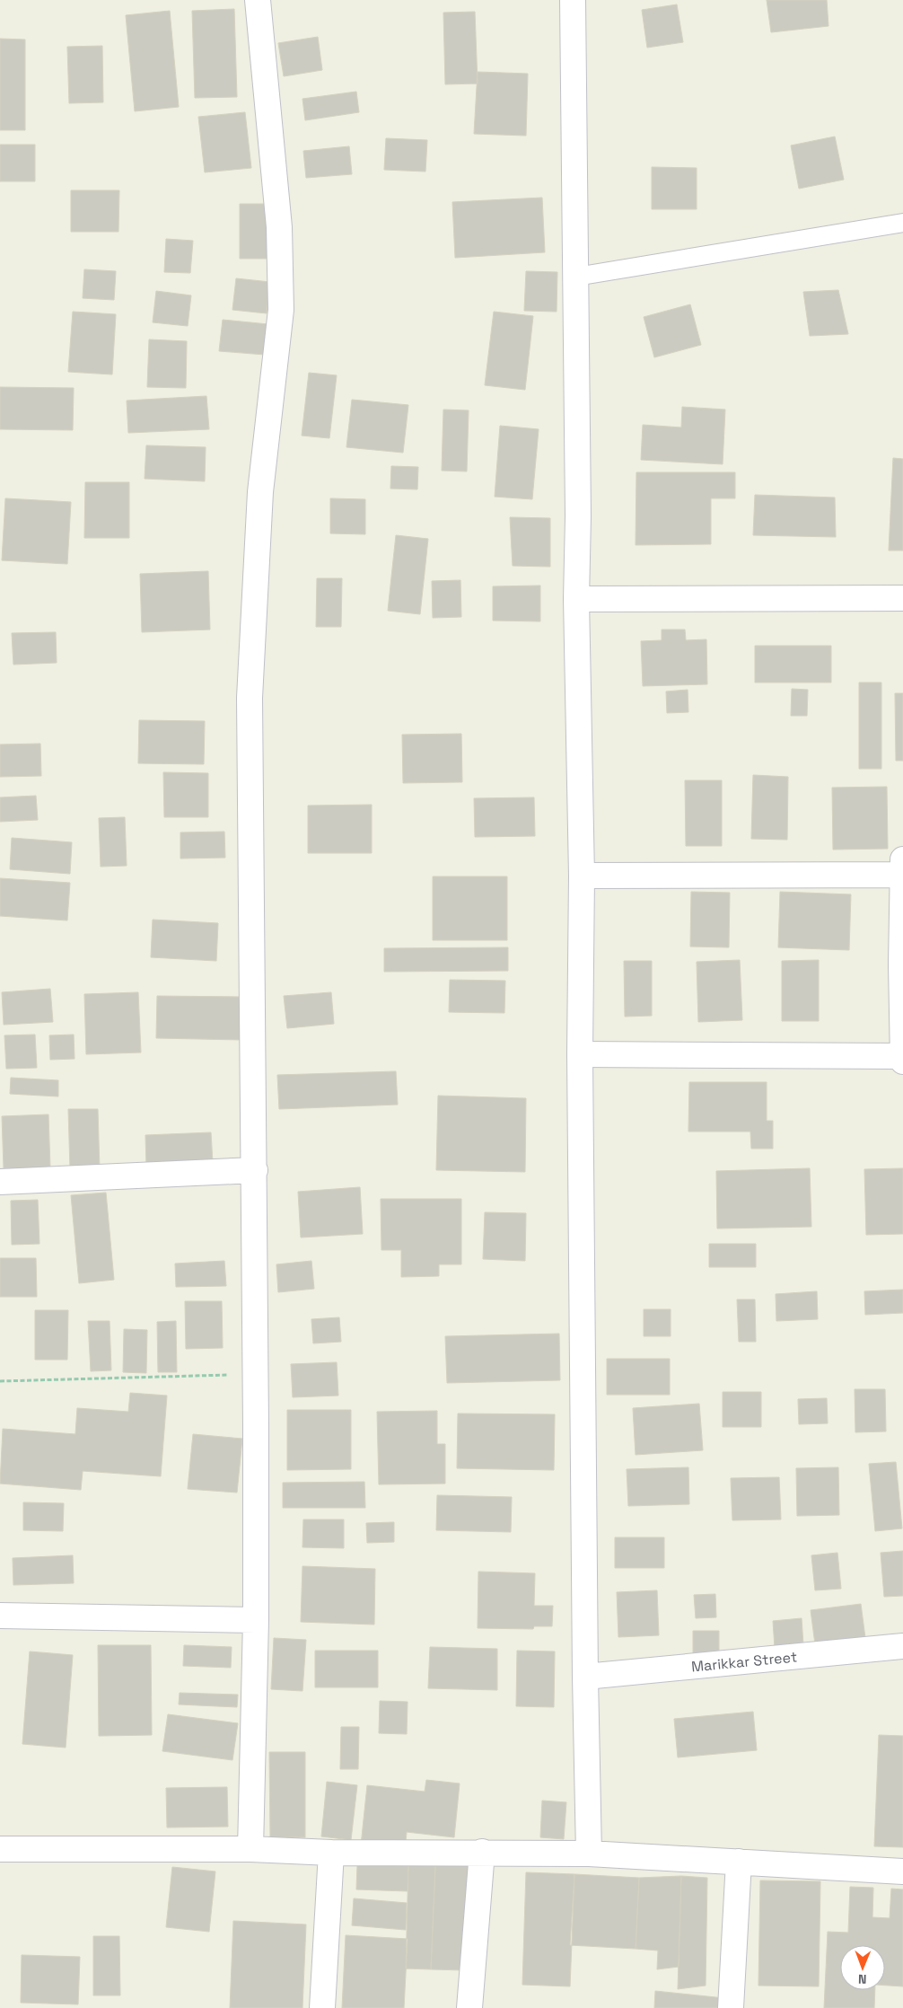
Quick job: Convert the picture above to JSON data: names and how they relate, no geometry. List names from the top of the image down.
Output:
{
  "streets": {
    "street": ["Marikkar Street"]
  },
  "north": "bottom"
}
